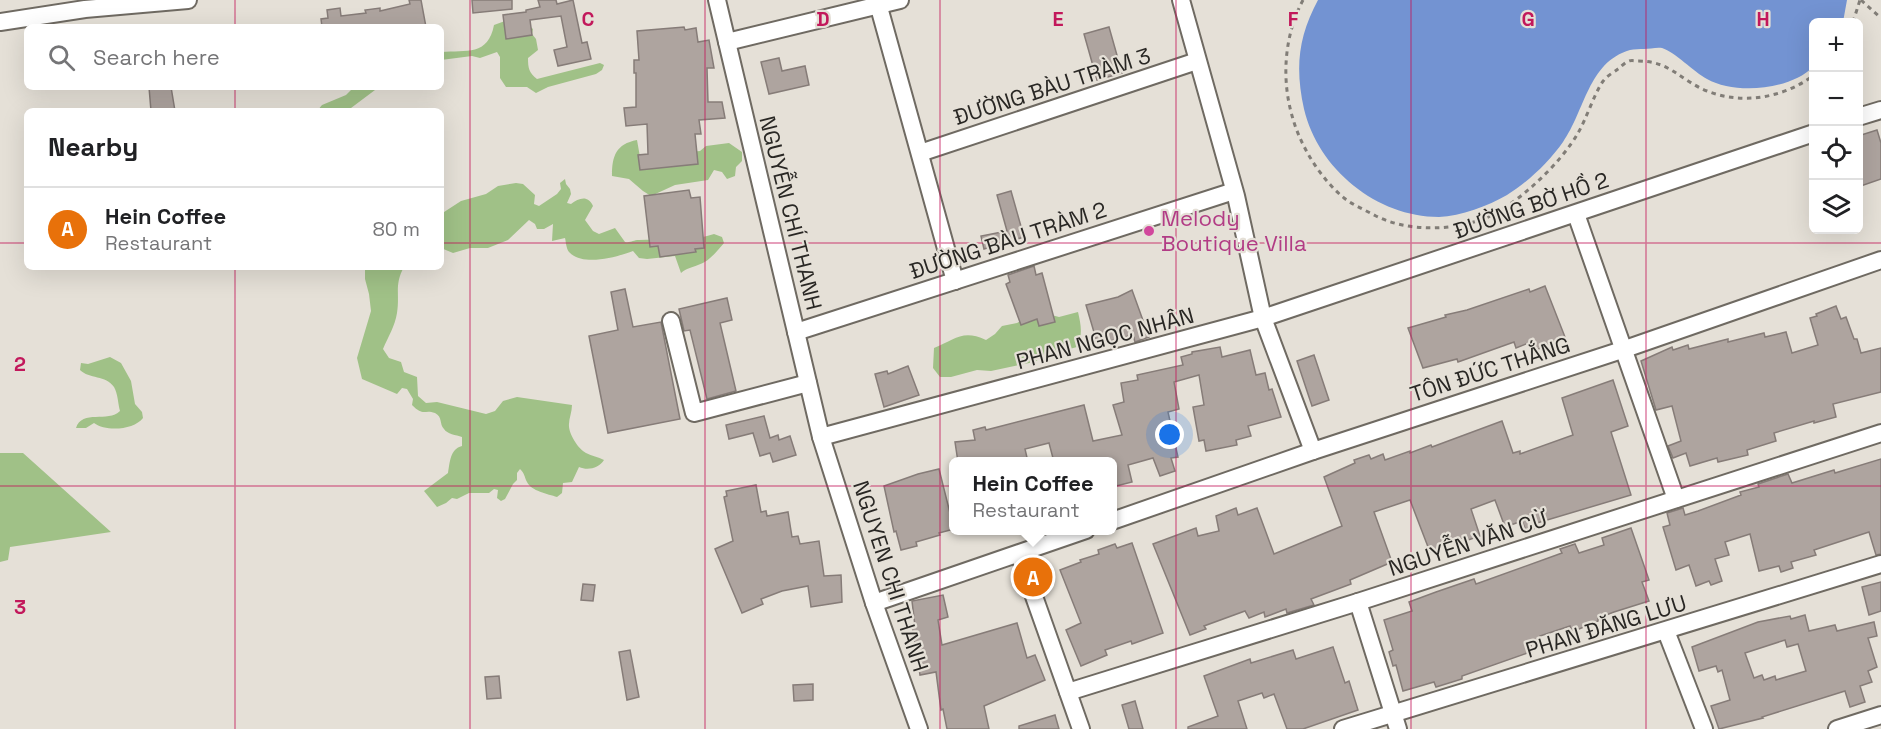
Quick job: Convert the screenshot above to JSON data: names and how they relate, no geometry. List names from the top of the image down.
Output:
{
  "streets": {
    "street": [
      "ĐƯỜNG BÀU TRÀM 3",
      "ĐƯỜNG BỜ HỒ 2",
      "NGUYỄN CHÍ THANH",
      "ĐƯỜNG BÀU TRÀM 2",
      "PHAN NGỌC NHÂN",
      "TÔN ĐỨC THẮNG",
      "NGUYỄN VĂN CỪ",
      "NGUYEN CHI THANH",
      "PHAN ĐĂNG LƯU"
    ]
  },
  "crossings": [
    ["ĐƯỜNG BỜ HỒ 2", "PHAN NGỌC NHÂN"],
    ["NGUYỄN CHÍ THANH", "ĐƯỜNG BÀU TRÀM 2"],
    ["NGUYỄN CHÍ THANH", "PHAN NGỌC NHÂN"],
    ["NGUYỄN CHÍ THANH", "NGUYEN CHI THANH"],
    ["PHAN NGỌC NHÂN", "NGUYEN CHI THANH"]
  ],
  "places": ["Melody Boutique Villa"],
  "page": {
    "map_buttons": ["+", "−"],
    "search": "Search here",
    "heading": "Nearby",
    "list": [
      {
        "mark": "A",
        "name": "Hein Coffee",
        "note": "Restaurant",
        "value": "80 m"
      }
    ],
    "popup": ["Hein Coffee", "Restaurant"],
    "pins": "A"
  },
  "grid": {
    "columns": [
      "C",
      "D",
      "E",
      "F",
      "G",
      "H"
    ],
    "rows": ["2", "3"]
  }
}
